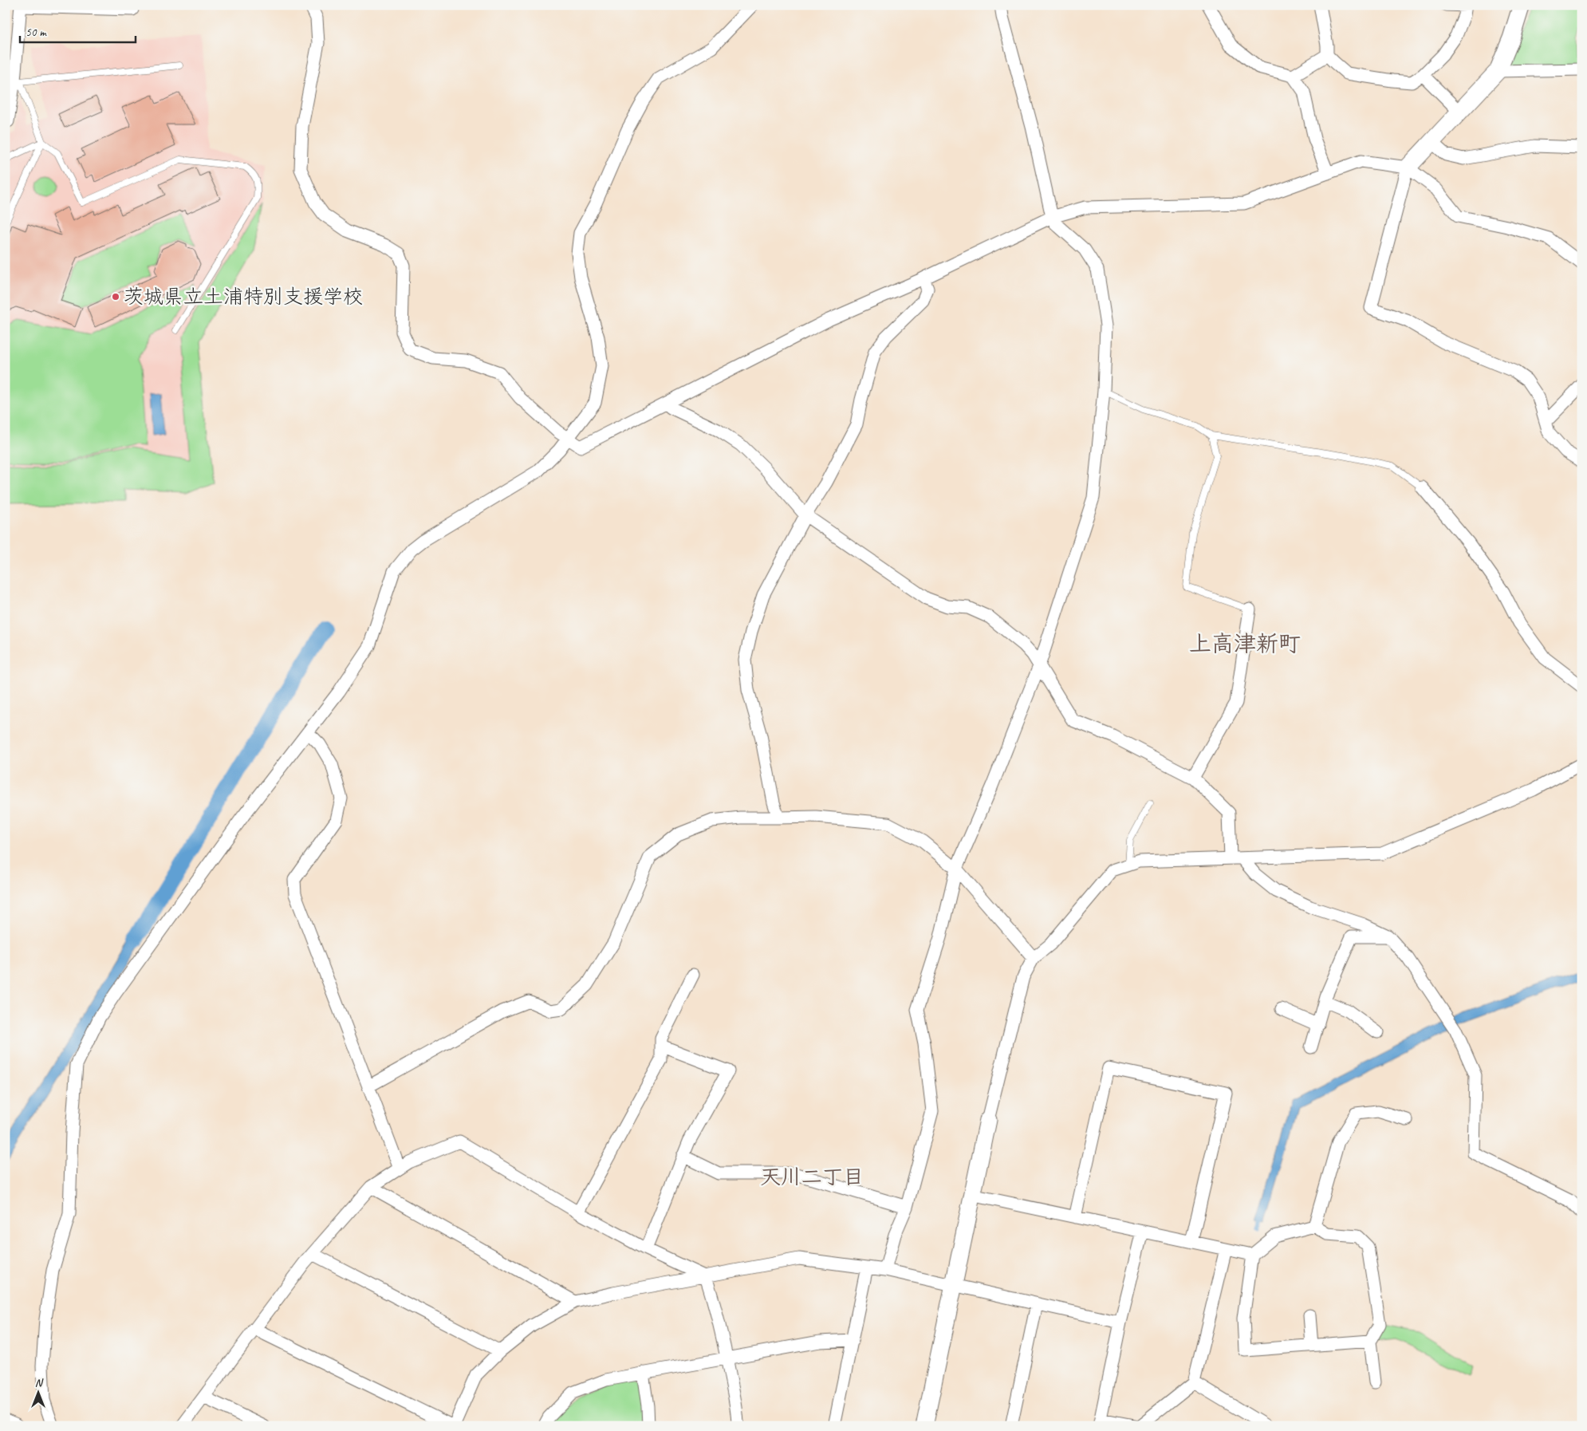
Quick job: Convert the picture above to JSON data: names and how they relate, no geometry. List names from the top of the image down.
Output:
{
  "districts": ["上高津新町", "天川二丁目"],
  "places": ["茨城県立土浦特別支援学校"],
  "scale_bar": "50 m",
  "north": "top"
}
